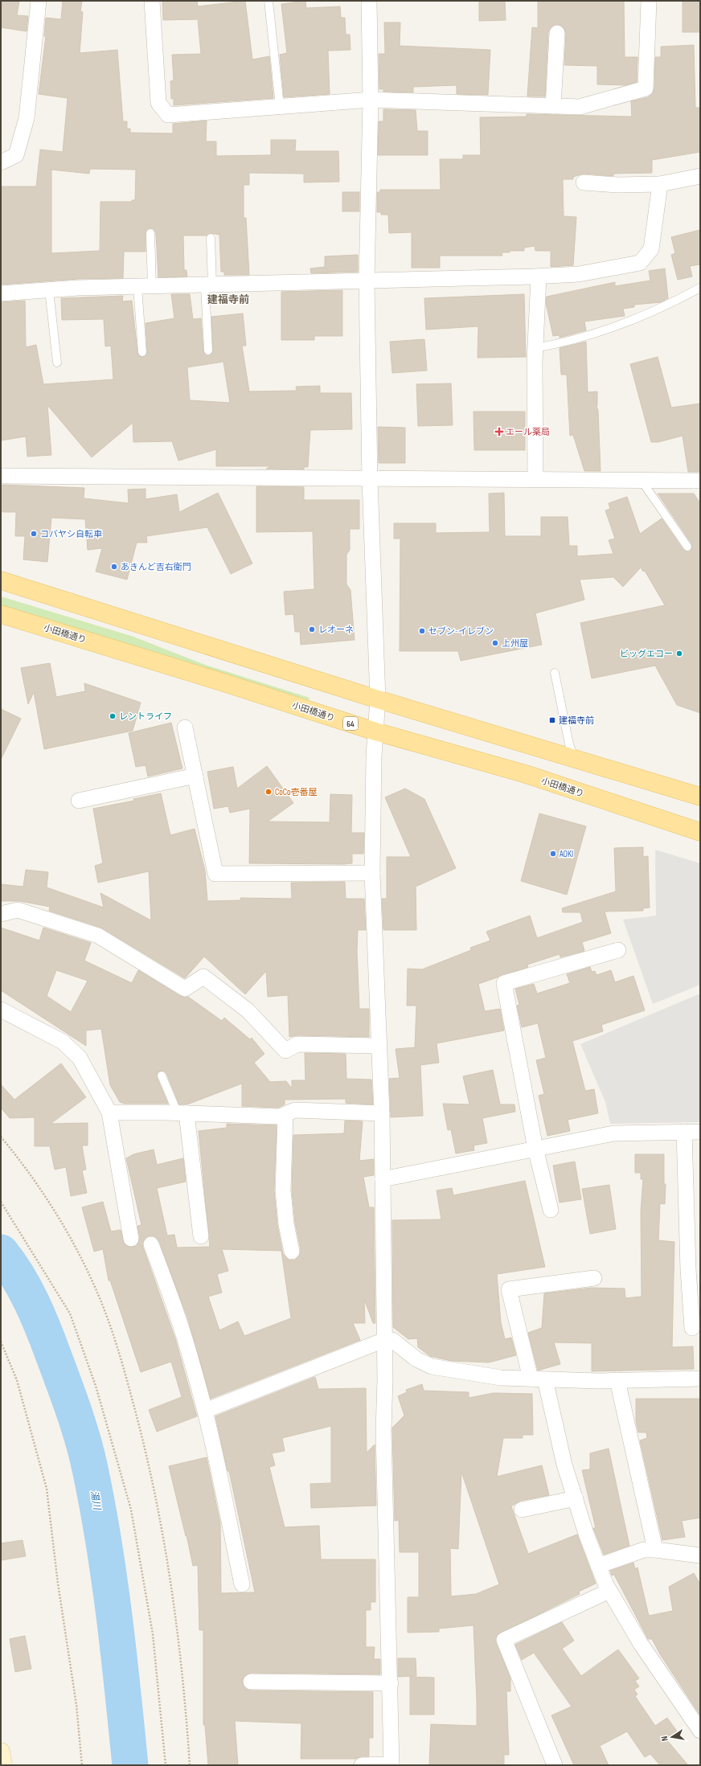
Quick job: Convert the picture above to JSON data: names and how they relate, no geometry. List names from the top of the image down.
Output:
{
  "streets": {
    "main road": ["小田橋通り", "64"]
  },
  "districts": ["建福寺前"],
  "water": ["湯川"],
  "places": {
    "health": ["エール薬局"],
    "other": [
      "コバヤシ自転車",
      "あきんど吉右衛門",
      "レオーネ",
      "セブン-イレブン",
      "上州屋",
      "ビッグエコー",
      "レントライフ",
      "CoCo壱番屋",
      "AOKI"
    ],
    "transit": ["建福寺前"]
  },
  "north": "left"
}
